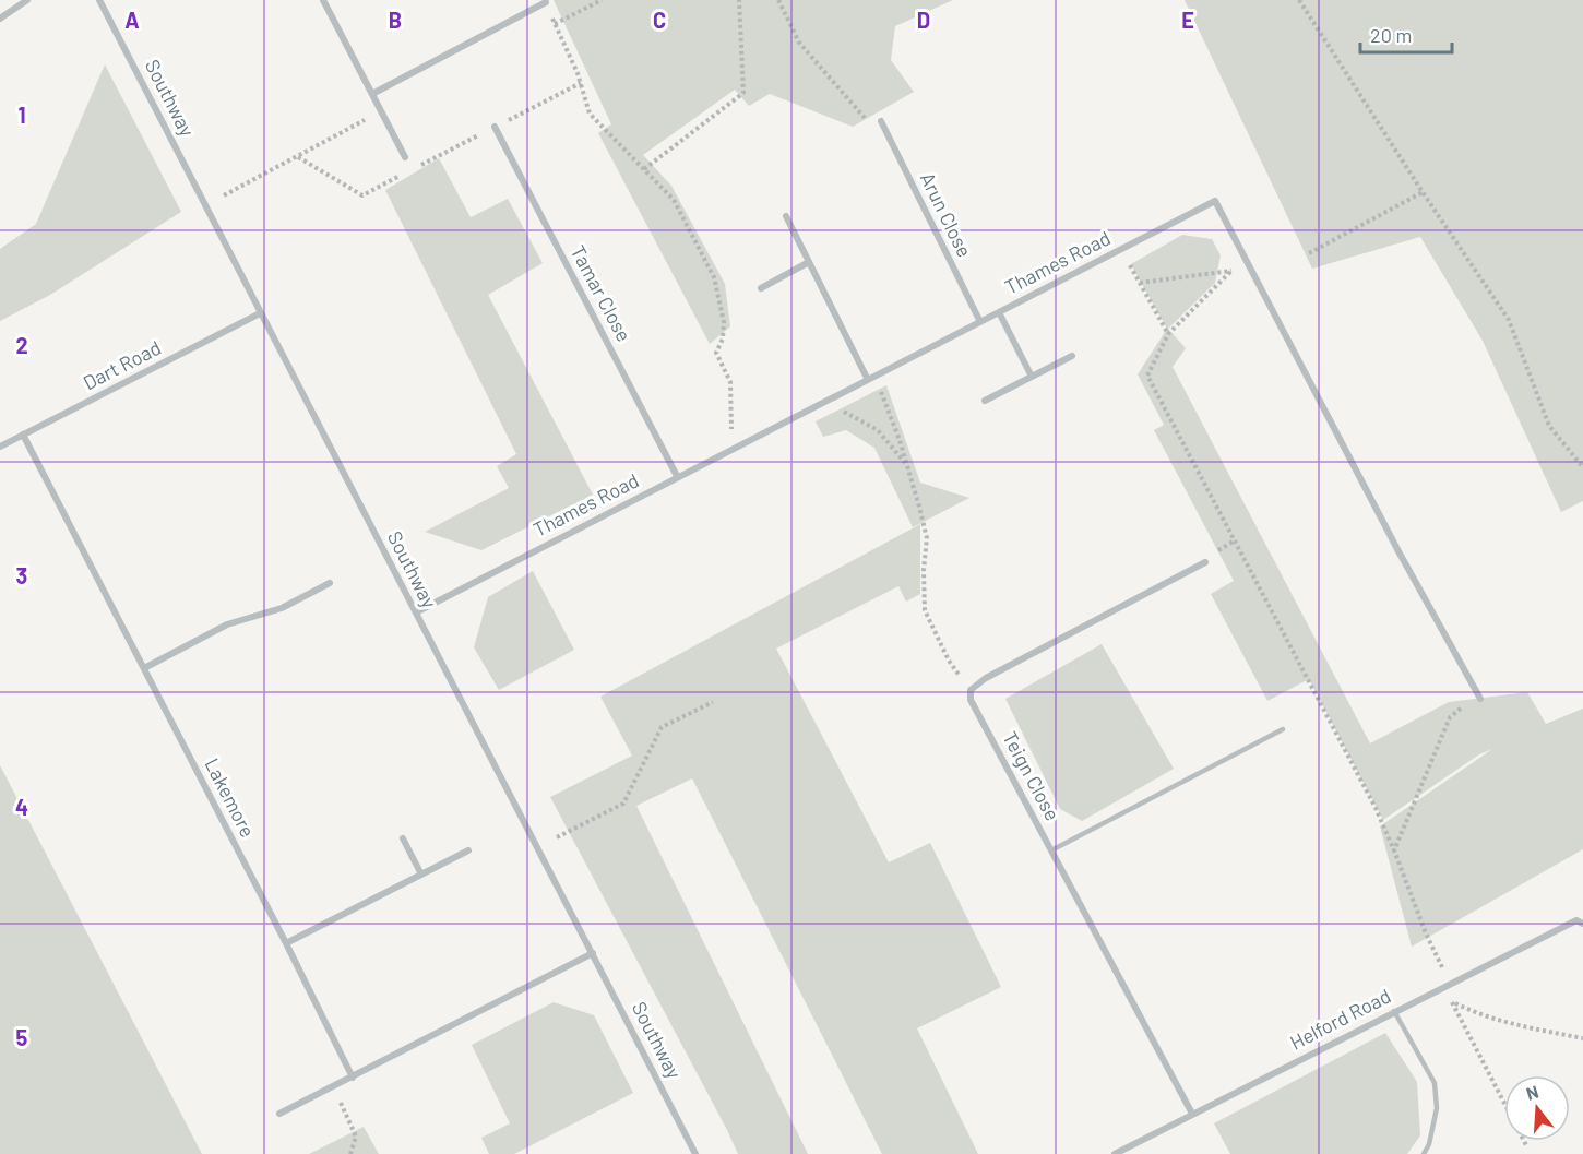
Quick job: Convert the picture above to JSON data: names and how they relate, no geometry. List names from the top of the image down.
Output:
{
  "streets": {
    "street": [
      "Southway",
      "Arun Close",
      "Thames Road",
      "Tamar Close",
      "Dart Road",
      "Teign Close",
      "Lakemore",
      "Helford Road"
    ]
  },
  "crossings": [
    ["Southway", "Thames Road"],
    ["Southway", "Dart Road"],
    ["Arun Close", "Thames Road"],
    ["Thames Road", "Tamar Close"],
    ["Dart Road", "Lakemore"],
    ["Teign Close", "Helford Road"]
  ],
  "scale_bar": "20 m",
  "north": "top",
  "grid": {
    "columns": [
      "A",
      "B",
      "C",
      "D",
      "E"
    ],
    "rows": [
      "1",
      "2",
      "3",
      "4",
      "5"
    ]
  }
}
